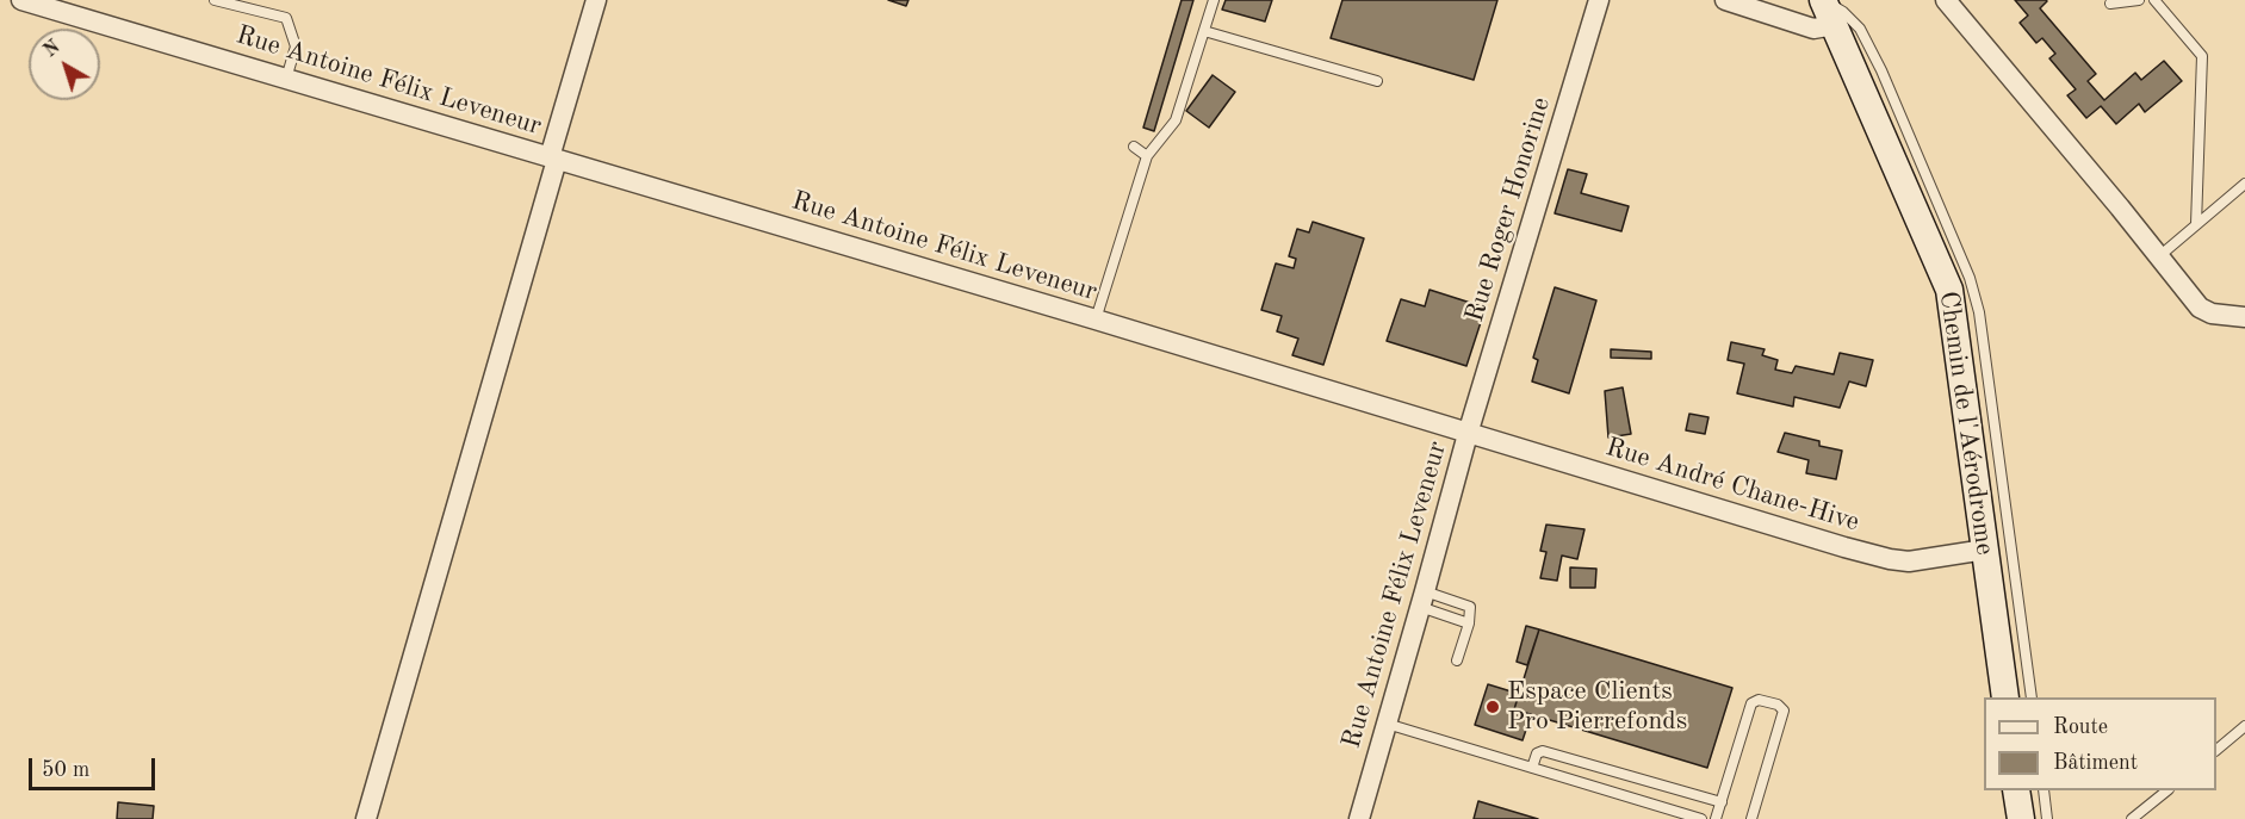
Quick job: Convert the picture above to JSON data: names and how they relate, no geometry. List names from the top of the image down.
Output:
{
  "streets": {
    "main road": ["Chemin de l'Aérodrome"],
    "street": ["Rue Antoine Félix Leveneur", "Rue Roger Honorine", "Rue André Chane-Hive"]
  },
  "crossings": [
    ["Rue Antoine Félix Leveneur", "Rue Roger Honorine"],
    ["Rue Antoine Félix Leveneur", "Rue André Chane-Hive"],
    ["Rue Roger Honorine", "Rue André Chane-Hive"],
    ["Chemin de l'Aérodrome", "Rue André Chane-Hive"]
  ],
  "places": ["Espace Clients Pro Pierrefonds"],
  "legend": ["Route", "Bâtiment"],
  "scale_bar": "50 m",
  "north": "top left"
}
